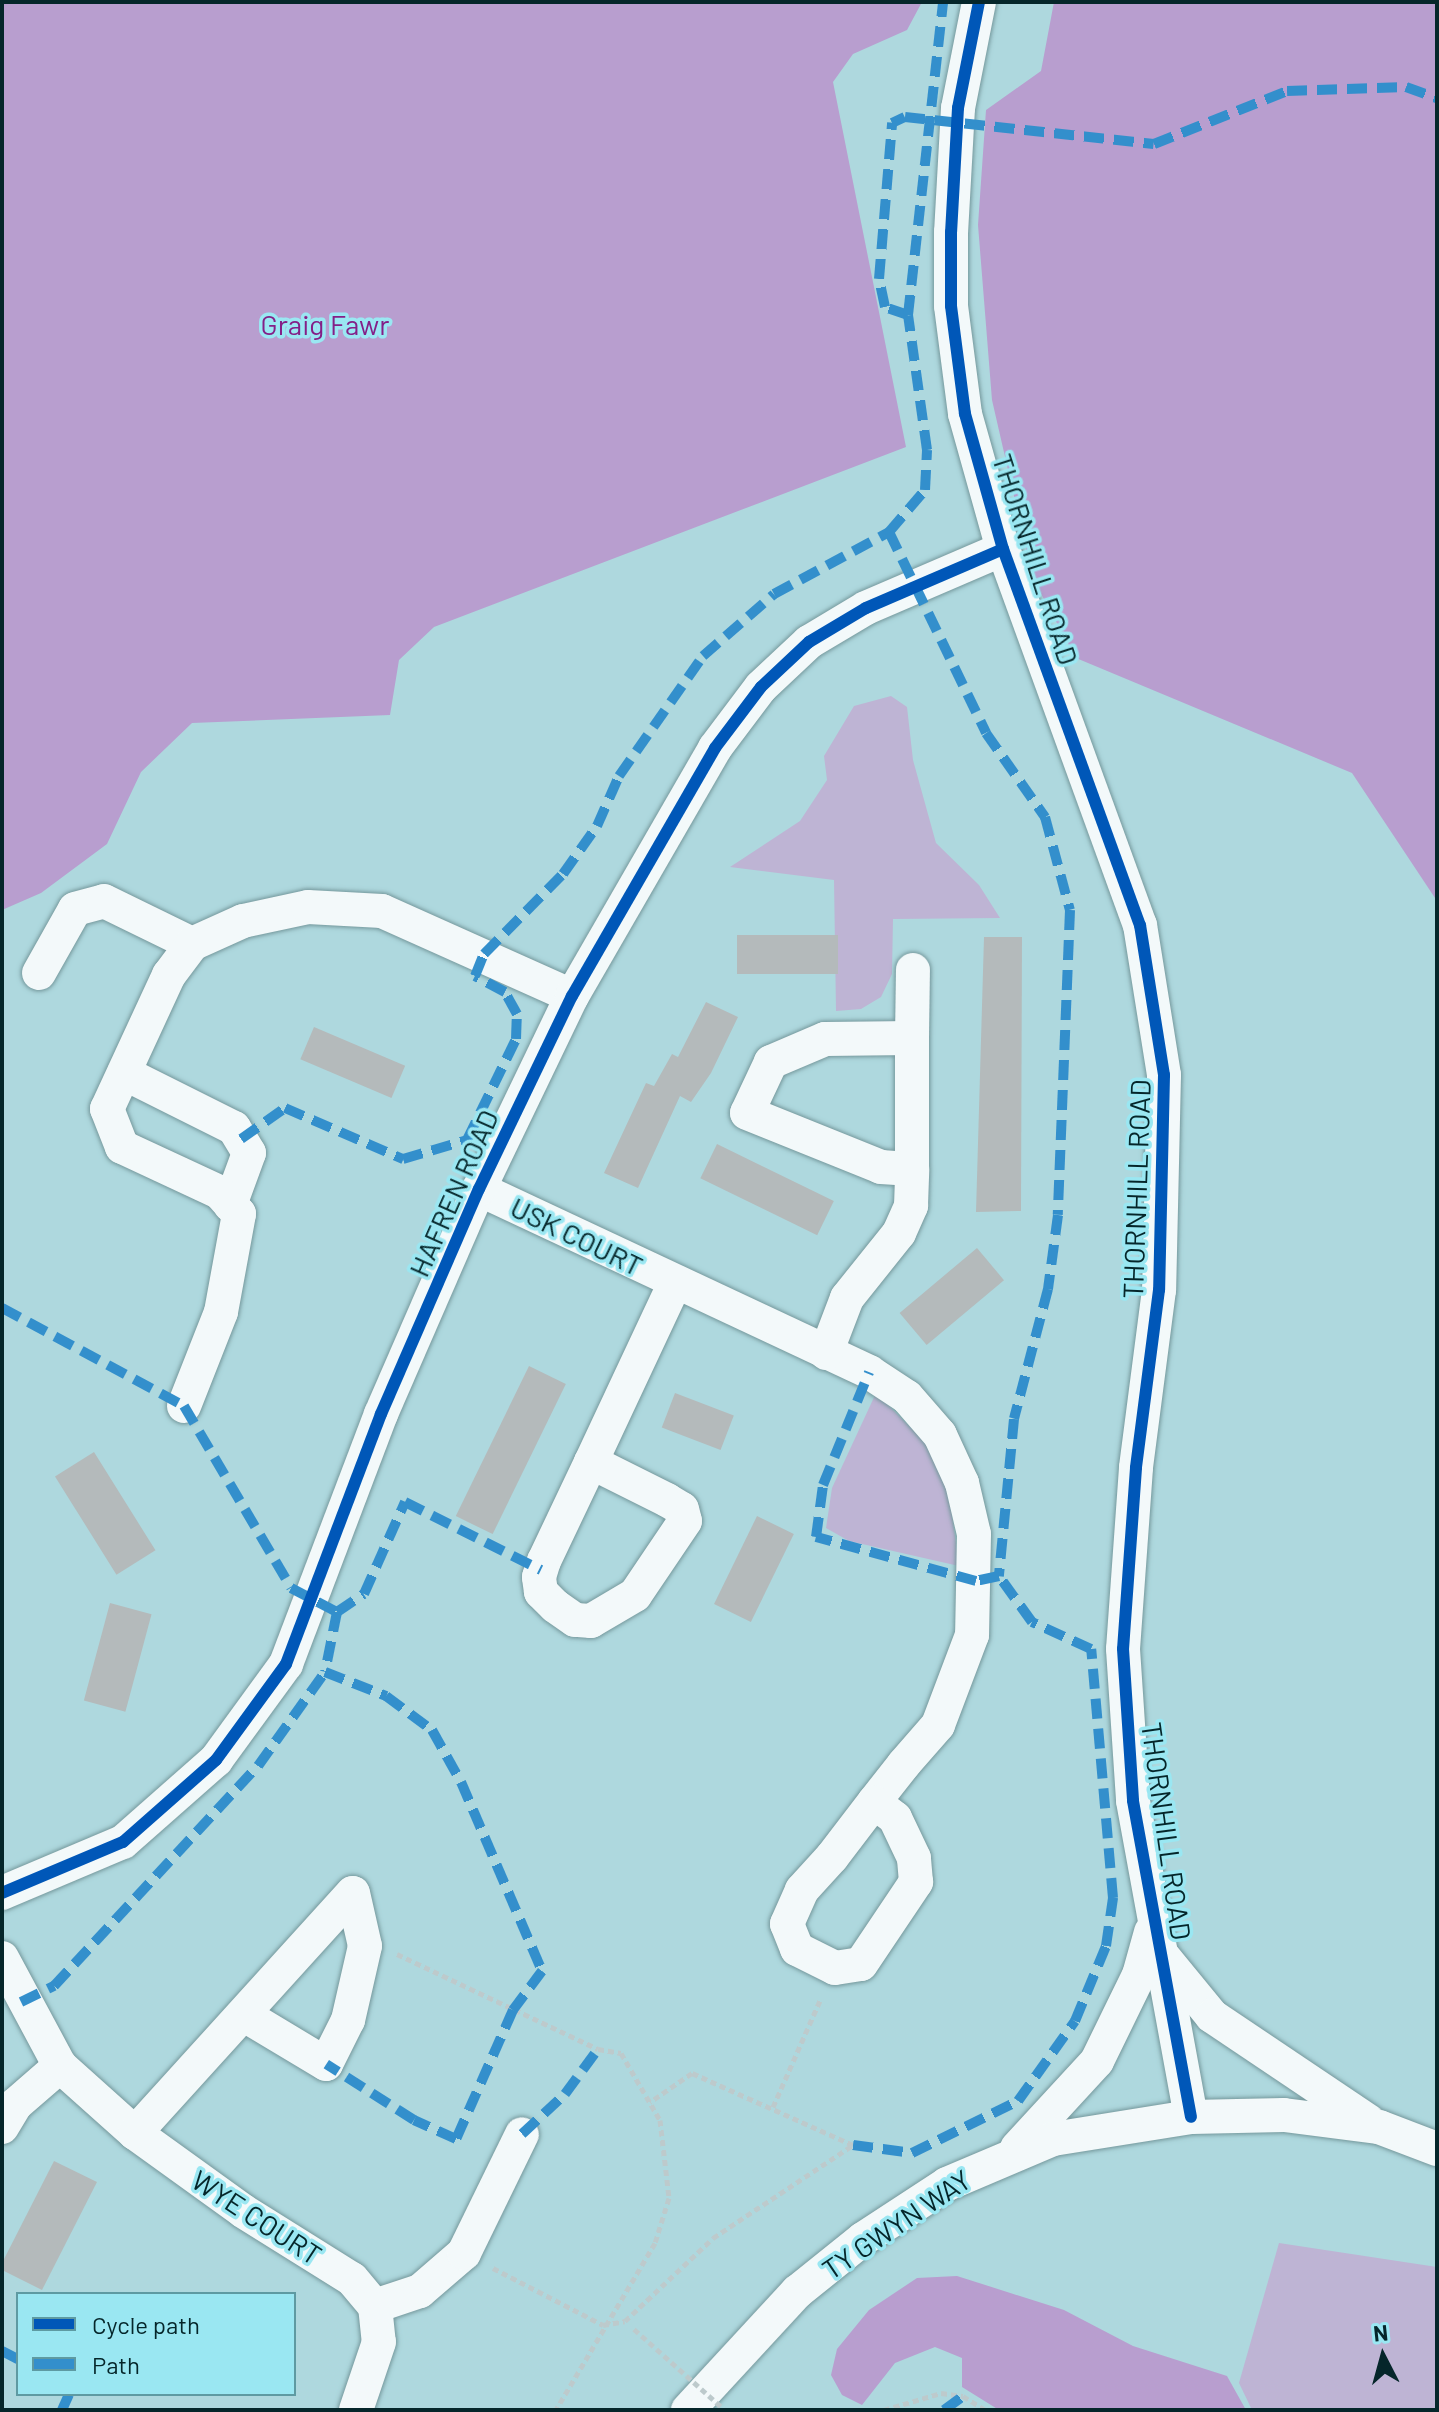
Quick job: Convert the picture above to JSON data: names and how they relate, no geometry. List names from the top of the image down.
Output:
{
  "streets": {
    "street": [
      "THORNHILL ROAD",
      "HAFREN ROAD",
      "USK COURT",
      "WYE COURT",
      "TY GWYN WAY"
    ]
  },
  "crossings": [
    ["THORNHILL ROAD", "HAFREN ROAD"],
    ["THORNHILL ROAD", "TY GWYN WAY"],
    ["HAFREN ROAD", "USK COURT"]
  ],
  "parks": ["Graig Fawr"],
  "legend": ["Cycle path", "Path"],
  "north": "top"
}
